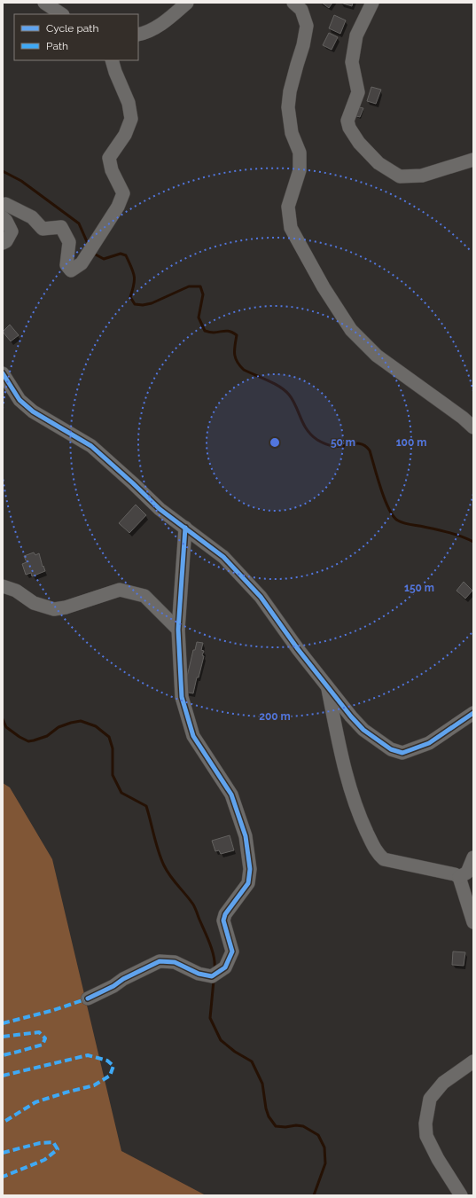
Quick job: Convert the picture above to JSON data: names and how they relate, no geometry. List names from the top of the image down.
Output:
{
  "legend": ["Cycle path", "Path"],
  "rings": [
    "50 m",
    "100 m",
    "150 m",
    "200 m"
  ]
}
